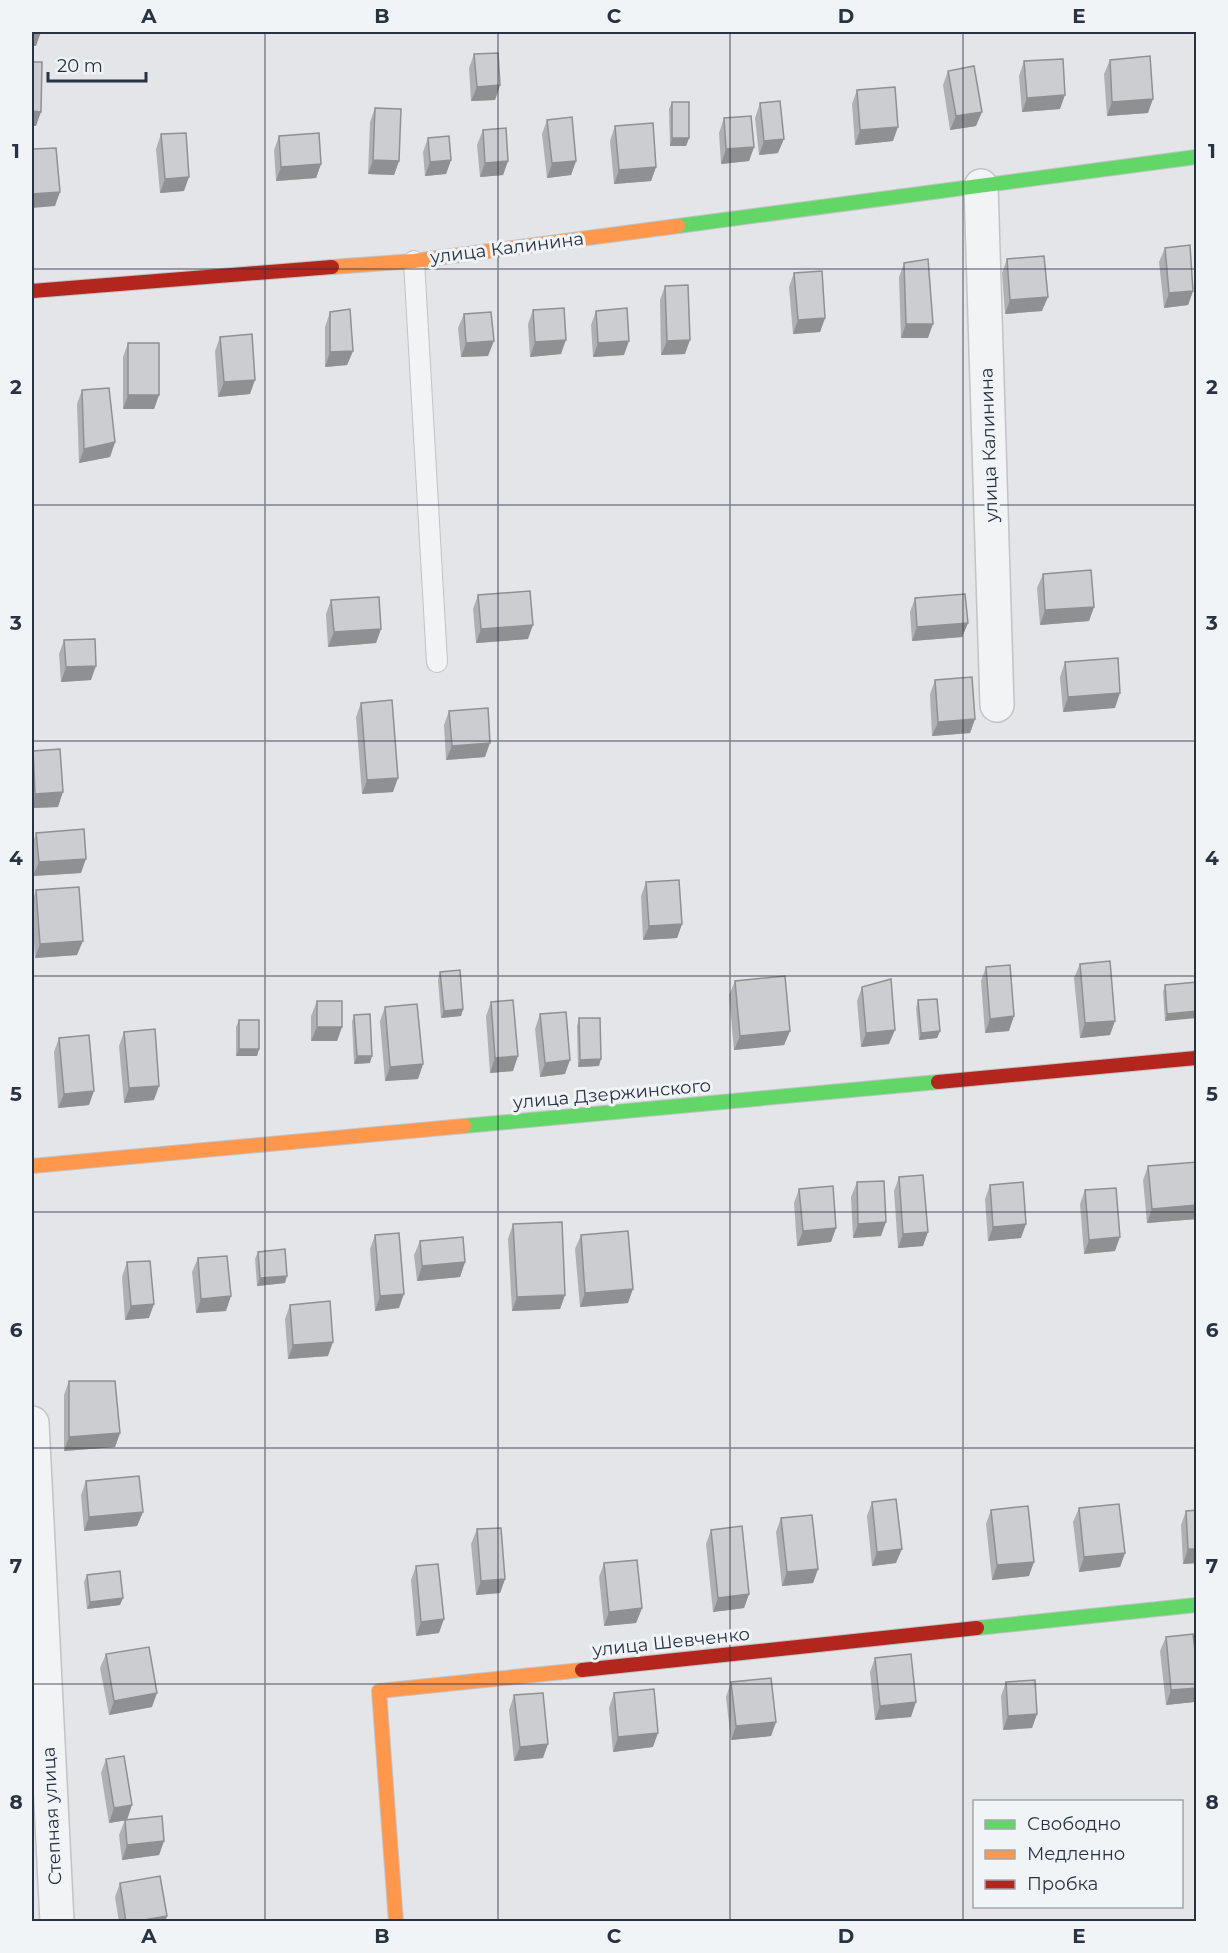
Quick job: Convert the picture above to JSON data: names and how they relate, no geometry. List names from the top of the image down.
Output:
{
  "streets": {
    "street": [
      "улица Калинина",
      "улица Дзержинского",
      "улица Шевченко",
      "Степная улица"
    ]
  },
  "legend": ["Свободно", "Медленно", "Пробка"],
  "scale_bar": "20 m",
  "grid": {
    "columns": [
      "A",
      "B",
      "C",
      "D",
      "E"
    ],
    "rows": [
      "1",
      "2",
      "3",
      "4",
      "5",
      "6",
      "7",
      "8"
    ]
  }
}
